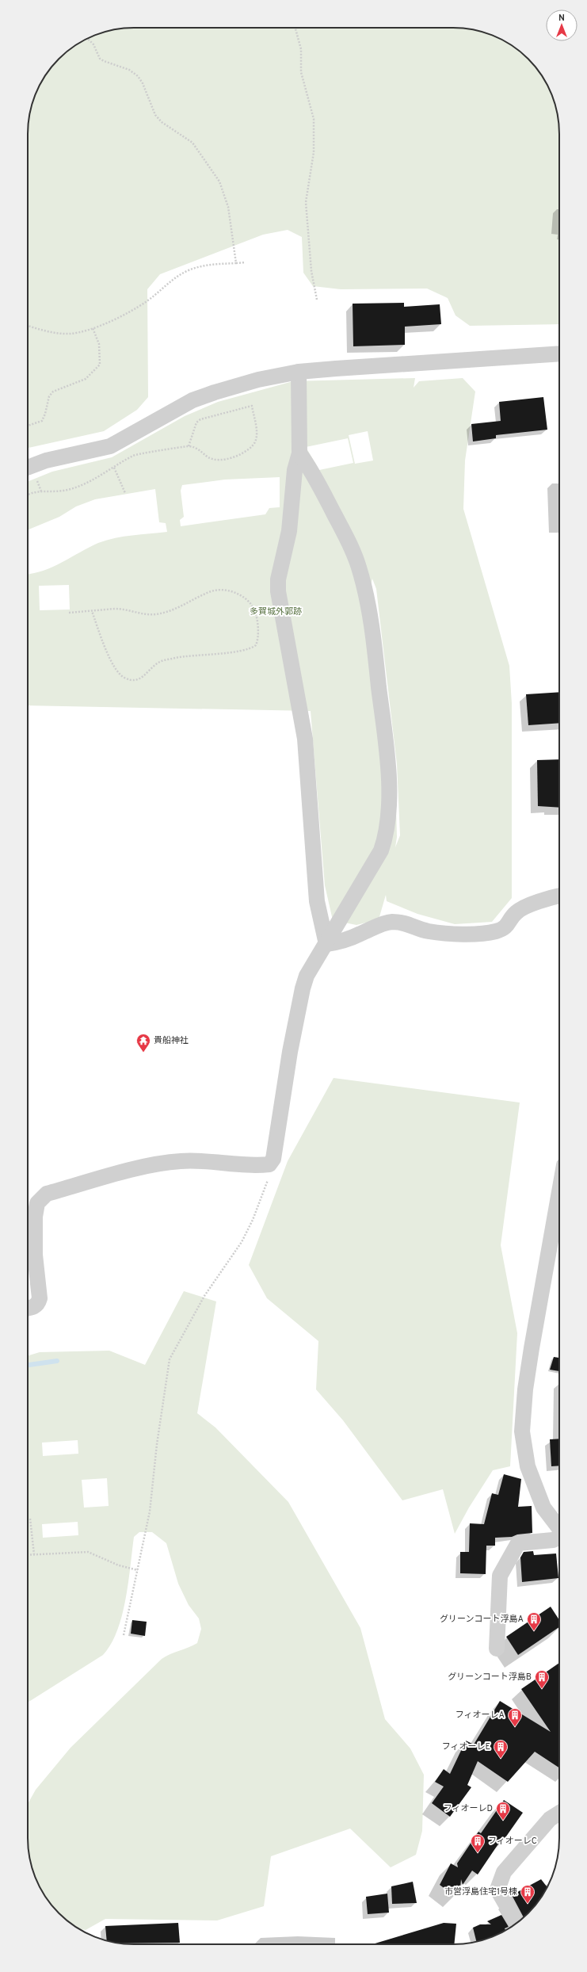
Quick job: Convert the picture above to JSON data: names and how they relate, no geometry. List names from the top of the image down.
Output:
{
  "parks": ["多賀城外郭跡"],
  "places": {
    "temple": ["貴船神社"],
    "building": [
      "グリーンコート浮島A",
      "グリーンコート浮島B",
      "フィオーレA",
      "フィオーレE",
      "フィオーレD",
      "フィオーレC",
      "市営浮島住宅1号棟"
    ]
  },
  "north": "top"
}
